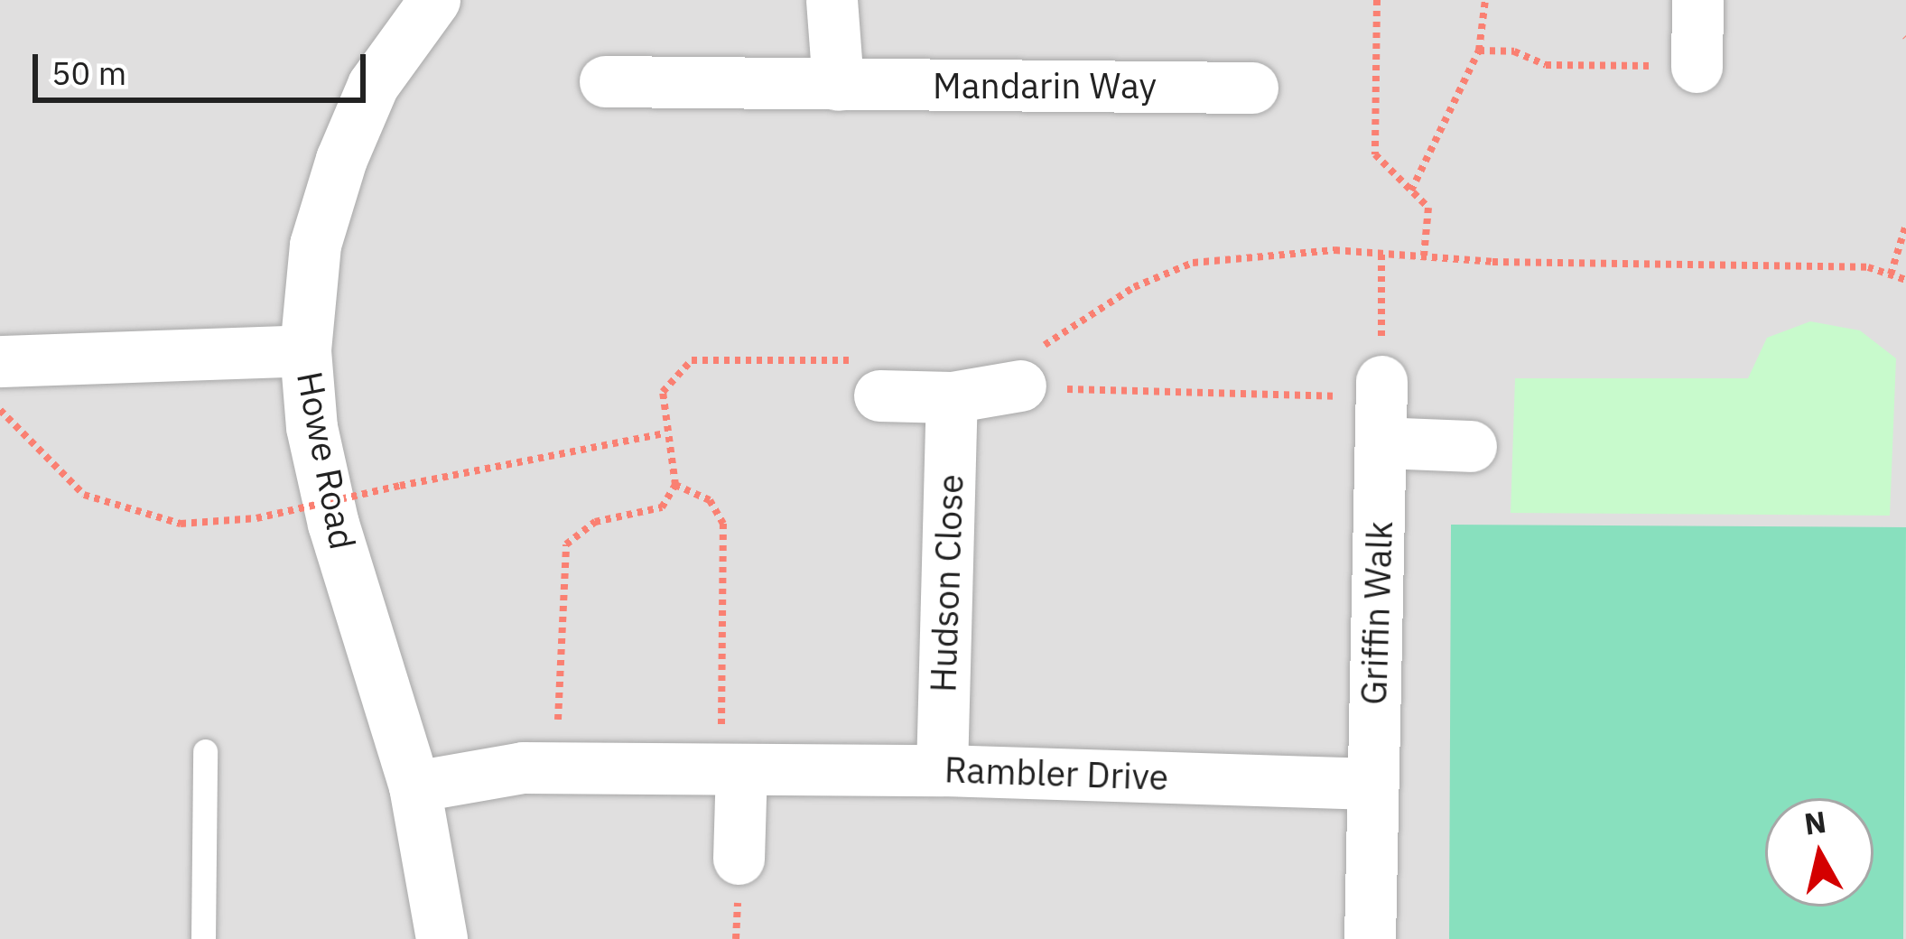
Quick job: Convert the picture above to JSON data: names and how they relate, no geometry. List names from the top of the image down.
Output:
{
  "streets": {
    "street": [
      "Mandarin Way",
      "Howe Road",
      "Hudson Close",
      "Griffin Walk",
      "Rambler Drive"
    ]
  },
  "crossings": [
    ["Howe Road", "Rambler Drive"],
    ["Hudson Close", "Rambler Drive"],
    ["Griffin Walk", "Rambler Drive"]
  ],
  "scale_bar": "50 m",
  "north": "top"
}
